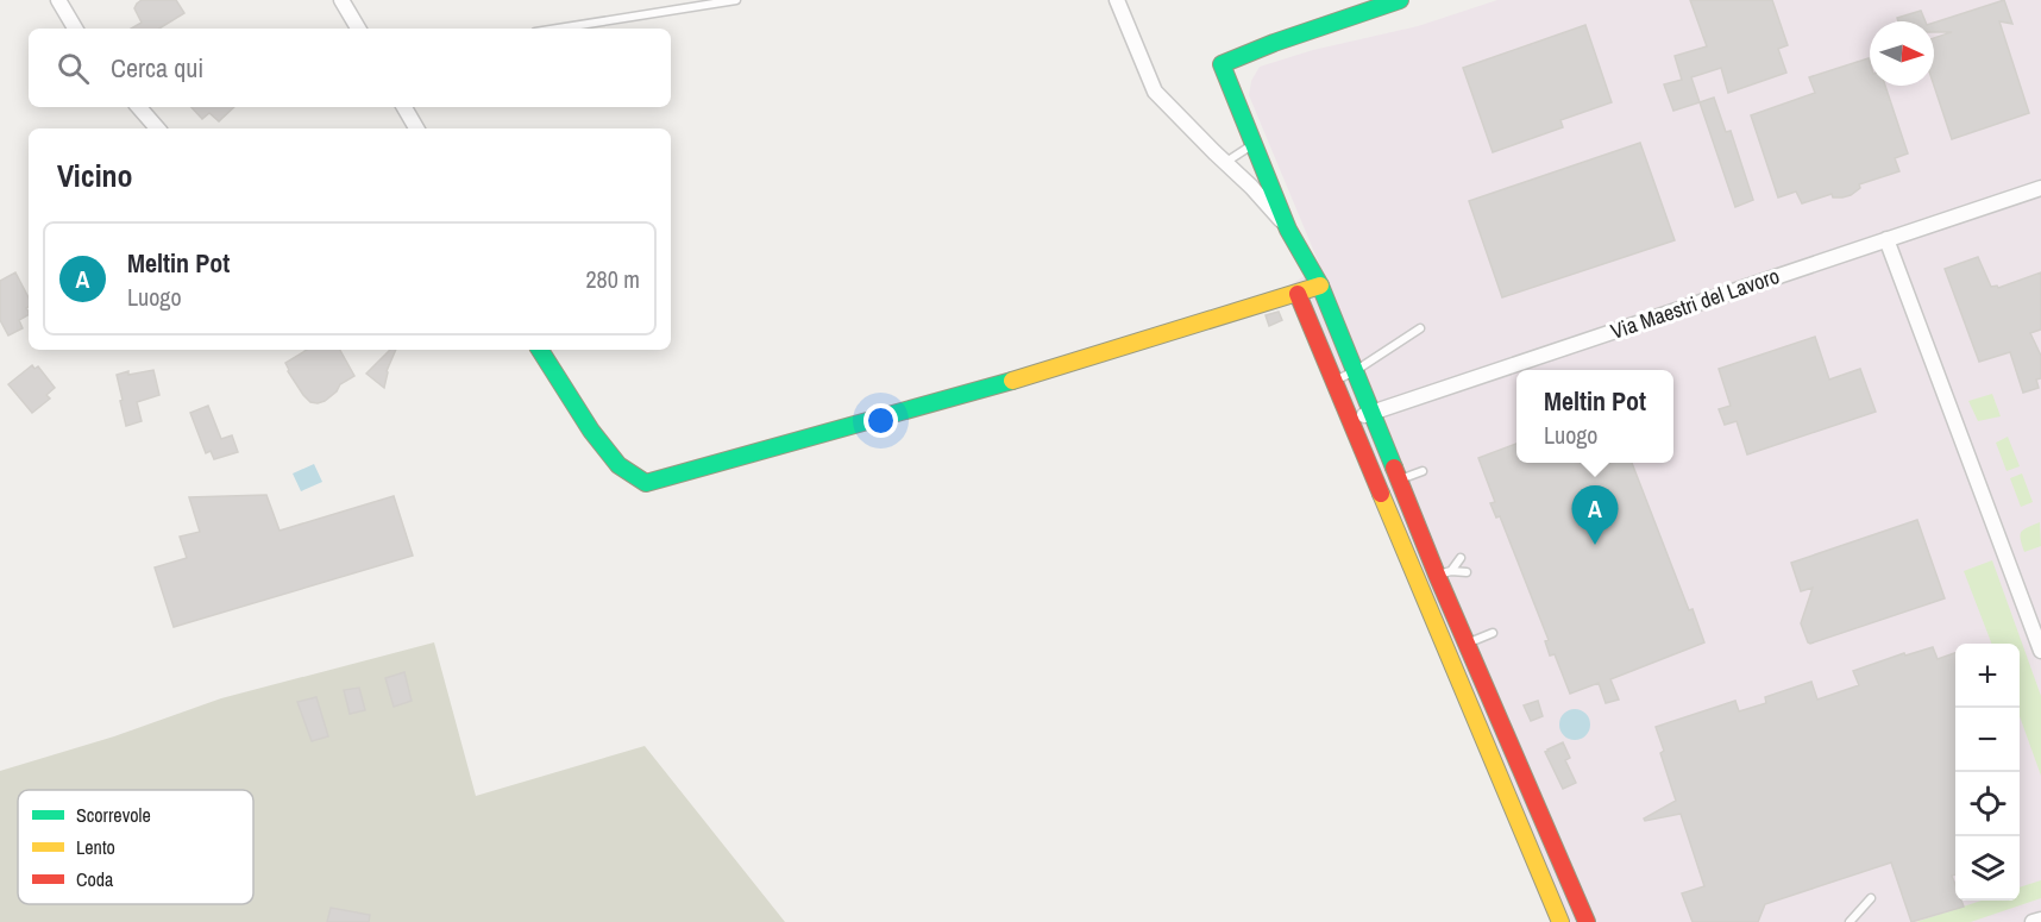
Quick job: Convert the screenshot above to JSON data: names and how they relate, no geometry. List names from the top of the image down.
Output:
{
  "streets": {
    "street": ["Via Maestri del Lavoro"]
  },
  "legend": ["Scorrevole", "Lento", "Coda"],
  "north": "right",
  "page": {
    "search": "Cerca qui",
    "heading": "Vicino",
    "list": [
      {
        "mark": "A",
        "name": "Meltin Pot",
        "note": "Luogo",
        "value": "280 m"
      }
    ],
    "popup": ["Meltin Pot", "Luogo"],
    "pins": "A",
    "map_buttons": ["+", "−"]
  }
}
